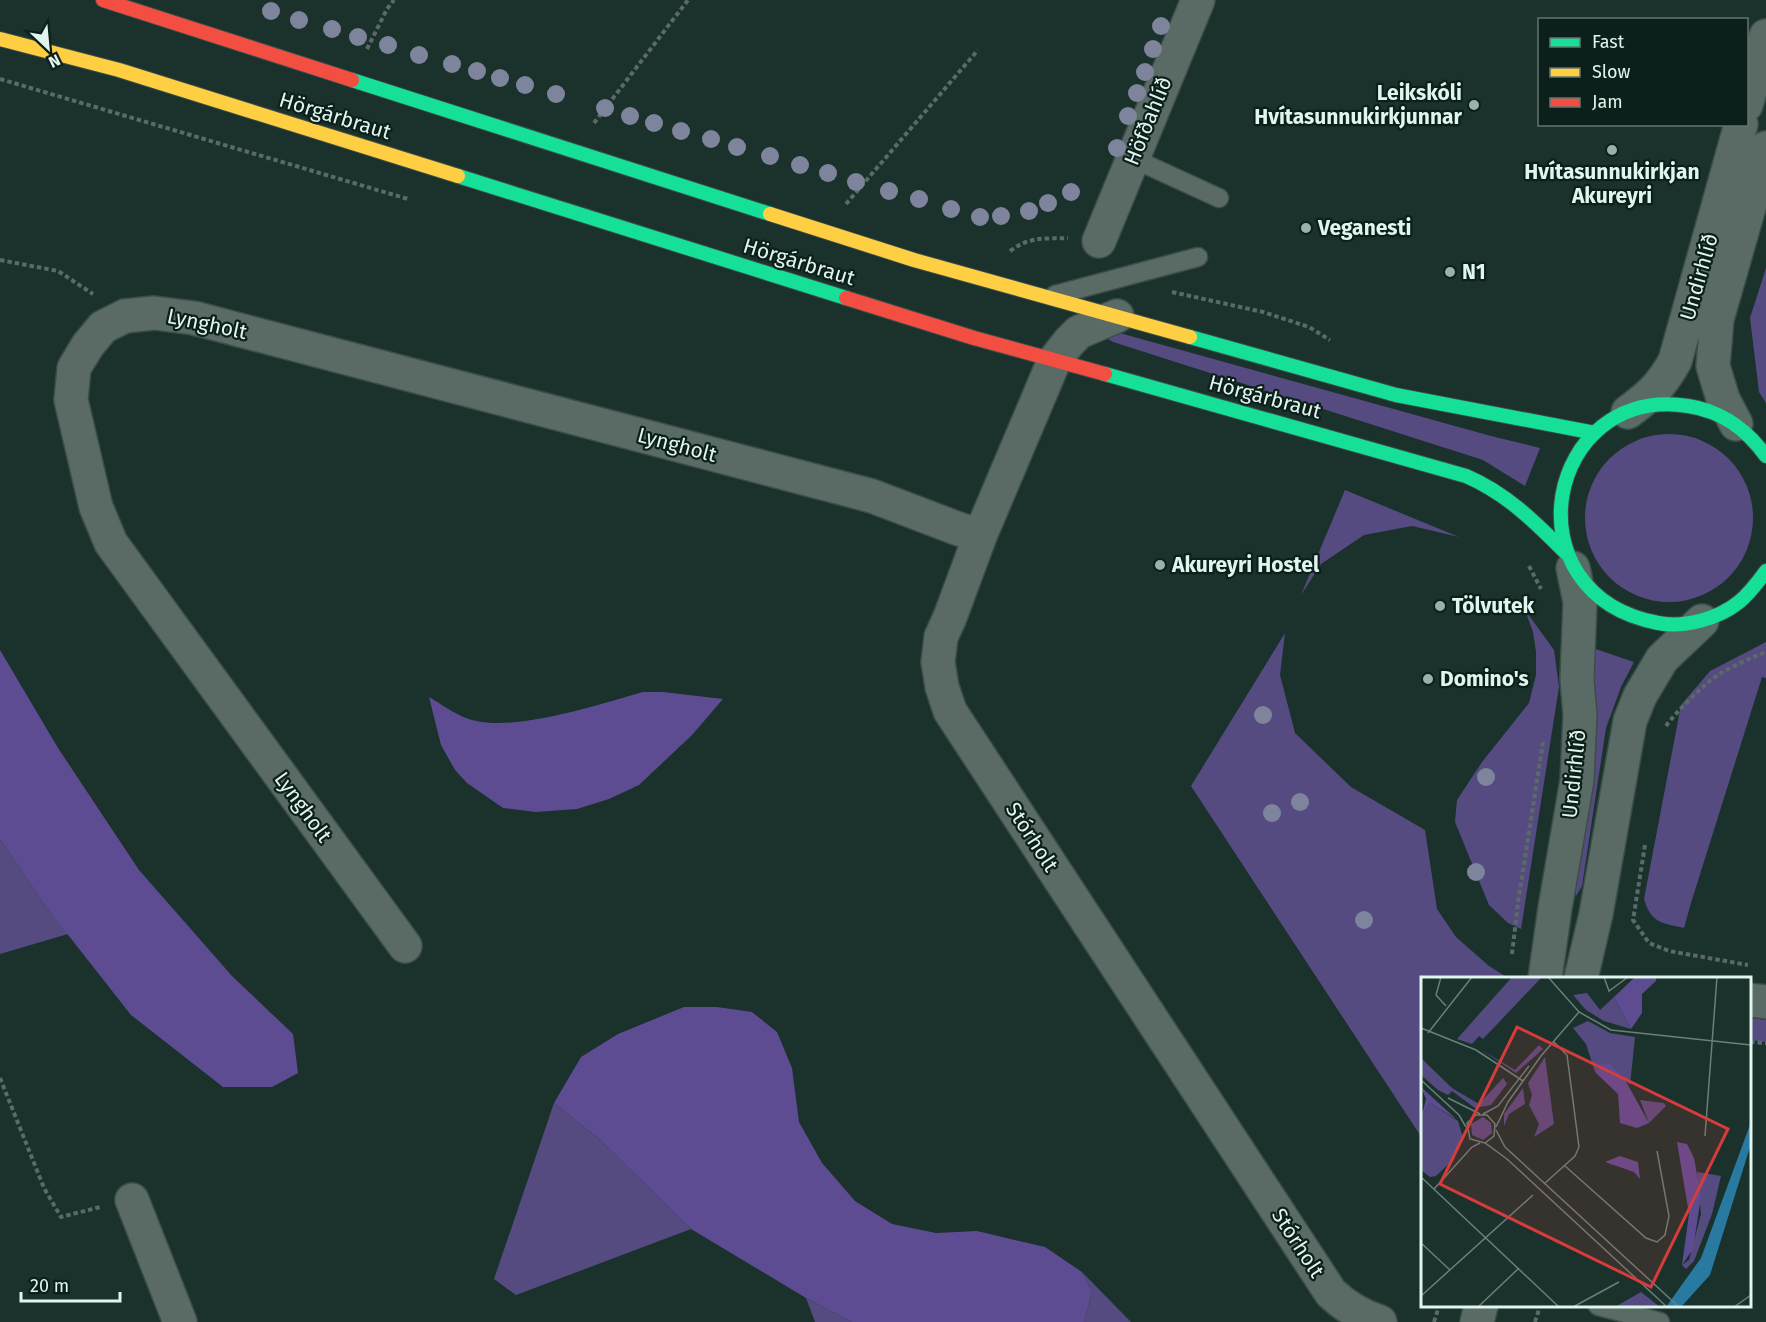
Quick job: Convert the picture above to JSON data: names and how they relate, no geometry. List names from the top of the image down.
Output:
{
  "streets": {
    "highway": ["Hörgárbraut"],
    "street": [
      "Höfðahlíð",
      "Undirhlíð",
      "Lyngholt",
      "Stórholt"
    ]
  },
  "crossings": [
    ["Hörgárbraut", "Undirhlíð"],
    ["Hörgárbraut", "Stórholt"],
    ["Lyngholt", "Stórholt"]
  ],
  "places": [
    "Leikskóli Hvítasunnukirkjunnar",
    "Hvítasunnukirkjan Akureyri",
    "Veganesti",
    "N1",
    "Akureyri Hostel",
    "Tölvutek",
    "Domino's"
  ],
  "legend": ["Fast", "Slow", "Jam"],
  "scale_bar": "20 m",
  "north": "bottom right"
}
